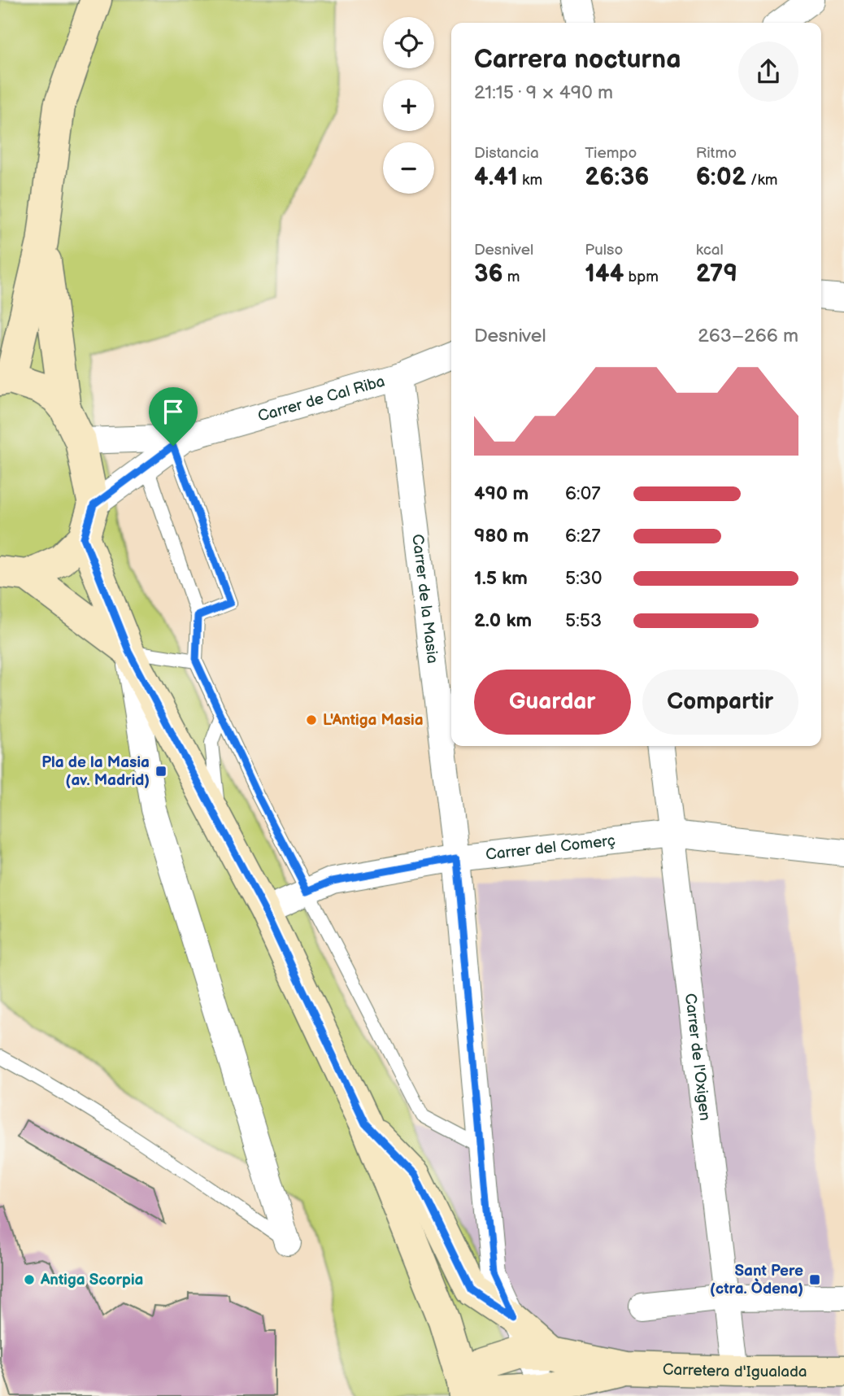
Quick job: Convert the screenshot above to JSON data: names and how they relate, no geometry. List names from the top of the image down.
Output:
{
  "streets": {
    "street": [
      "Carrer de Cal Riba",
      "Carrer de la Masia",
      "Carrer del Comerç",
      "Carrer de l'Oxigen",
      "Carretera d'Igualada"
    ]
  },
  "crossings": [
    ["Carrer de Cal Riba", "Carrer de la Masia"],
    ["Carrer de la Masia", "Carrer del Comerç"],
    ["Carrer de la Masia", "Carretera d'Igualada"],
    ["Carrer del Comerç", "Carrer de l'Oxigen"],
    ["Carrer de l'Oxigen", "Carretera d'Igualada"]
  ],
  "places": {
    "other": ["L'Antiga Masia", "Antiga Scorpia"],
    "transit": ["Pla de la Masia (av. Madrid)", "Sant Pere (ctra. Òdena)"]
  },
  "page": {
    "map_buttons": ["+", "−"],
    "heading": ["Carrera nocturna", "21:15 · 9 × 490 m"],
    "stats": [
      ["Distancia", "4.41 km"],
      ["Tiempo", "26:36"],
      ["Ritmo", "6:02 /km"],
      ["Desnivel", "36 m"],
      ["Pulso", "144 bpm"],
      ["kcal", "279"]
    ],
    "chart": ["Desnivel", "263–266 m"],
    "list": [
      {
        "name": "490 m",
        "note": "6:07"
      },
      {
        "name": "980 m",
        "note": "6:27"
      },
      {
        "name": "1.5 km",
        "note": "5:30"
      },
      {
        "name": "2.0 km",
        "note": "5:53"
      }
    ],
    "buttons": ["Guardar", "Compartir"]
  }
}
